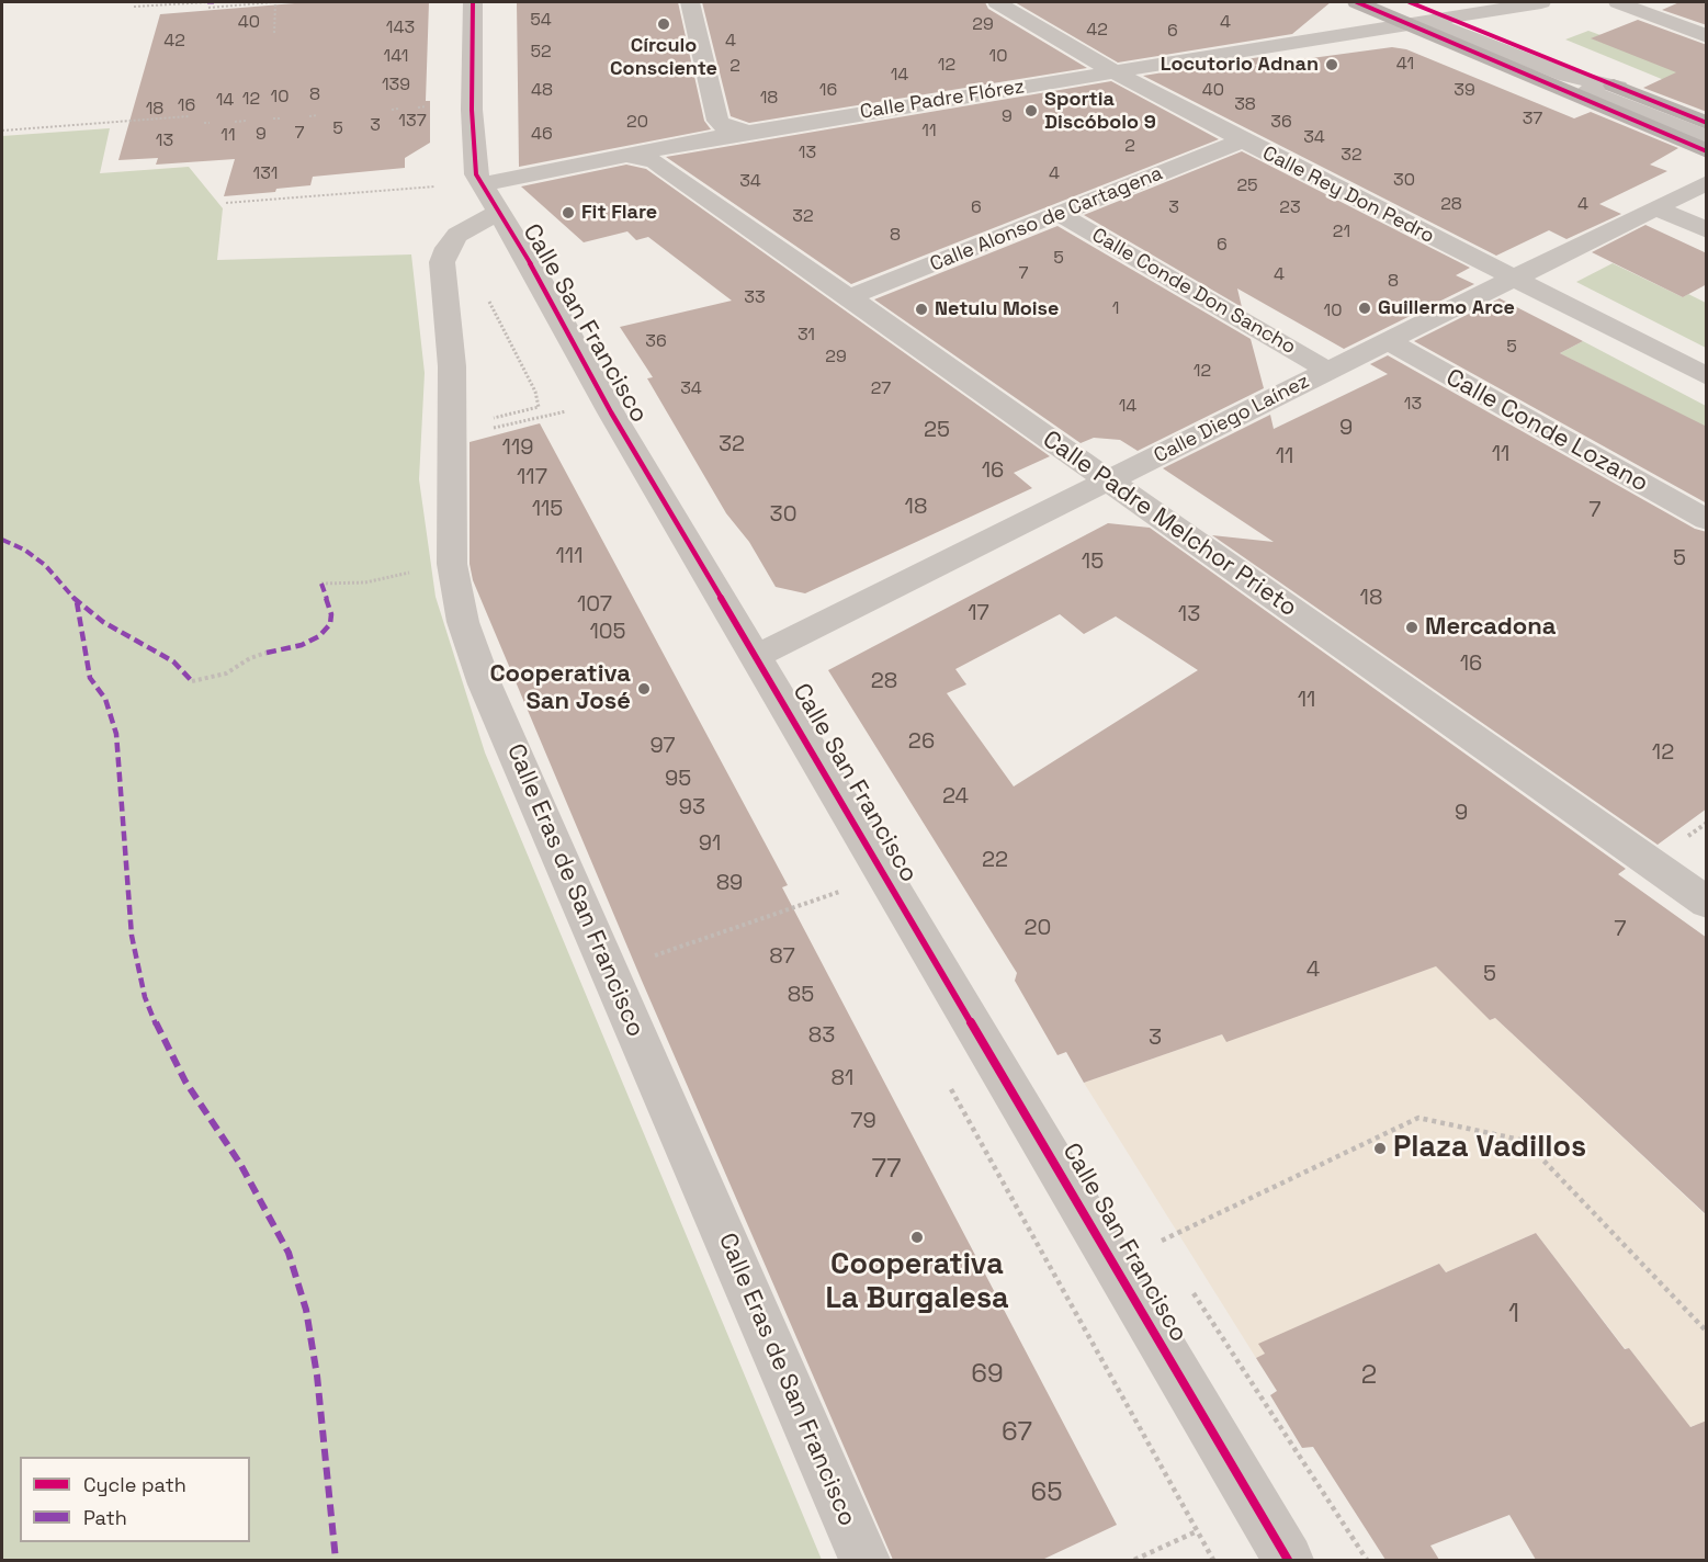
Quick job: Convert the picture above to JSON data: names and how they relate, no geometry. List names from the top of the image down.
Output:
{
  "streets": {
    "street": [
      "Calle Padre Flórez",
      "Calle Rey Don Pedro",
      "Calle Alonso de Cartagena",
      "Calle Conde Don Sancho",
      "Calle San Francisco",
      "Calle Diego Laínez",
      "Calle Conde Lozano",
      "Calle Padre Melchor Prieto",
      "Calle Eras de San Francisco"
    ]
  },
  "crossings": [
    ["Calle Padre Flórez", "Calle Rey Don Pedro"],
    ["Calle Padre Flórez", "Calle San Francisco"],
    ["Calle Padre Flórez", "Calle Padre Melchor Prieto"],
    ["Calle Rey Don Pedro", "Calle Alonso de Cartagena"],
    ["Calle Rey Don Pedro", "Calle Diego Laínez"],
    ["Calle Alonso de Cartagena", "Calle Conde Don Sancho"],
    ["Calle Alonso de Cartagena", "Calle Padre Melchor Prieto"],
    ["Calle Conde Don Sancho", "Calle Diego Laínez"],
    ["Calle San Francisco", "Calle Diego Laínez"],
    ["Calle San Francisco", "Calle Eras de San Francisco"],
    ["Calle Diego Laínez", "Calle Conde Lozano"],
    ["Calle Diego Laínez", "Calle Padre Melchor Prieto"]
  ],
  "places": [
    "Círculo Consciente",
    "Locutorio Adnan",
    "Sportia Discóbolo 9",
    "Fit Flare",
    "Guillermo Arce",
    "Netulu Moise",
    "Mercadona",
    "Cooperativa San José",
    "Plaza Vadillos",
    "Cooperativa La Burgalesa"
  ],
  "house_numbers": [
    "54",
    "40",
    "4",
    "29",
    "143",
    "42",
    "6",
    "42",
    "4",
    "52",
    "141",
    "10",
    "41",
    "12",
    "2",
    "14",
    "139",
    "48",
    "16",
    "40",
    "39",
    "8",
    "10",
    "18",
    "12",
    "14",
    "38",
    "16",
    "18",
    "9",
    "37",
    "137",
    "20",
    "36",
    "3",
    "5",
    "11",
    "7",
    "9",
    "46",
    "11",
    "34",
    "13",
    "2",
    "13",
    "32",
    "131",
    "4",
    "30",
    "34",
    "25",
    "28",
    "4",
    "6",
    "3",
    "23",
    "32",
    "21",
    "8",
    "6",
    "5",
    "7",
    "4",
    "8",
    "33",
    "1",
    "10",
    "31",
    "36",
    "5",
    "29",
    "12",
    "34",
    "27",
    "13",
    "14",
    "9",
    "25",
    "32",
    "119",
    "11",
    "11",
    "16",
    "117",
    "18",
    "115",
    "7",
    "30",
    "111",
    "5",
    "15",
    "18",
    "107",
    "17",
    "13",
    "105",
    "16",
    "28",
    "11",
    "26",
    "97",
    "12",
    "95",
    "24",
    "93",
    "9",
    "91",
    "22",
    "89",
    "20",
    "7",
    "87",
    "4",
    "5",
    "85",
    "83",
    "3",
    "81",
    "79",
    "77",
    "1",
    "69",
    "2",
    "67",
    "65"
  ],
  "legend": ["Cycle path", "Path"]
}
